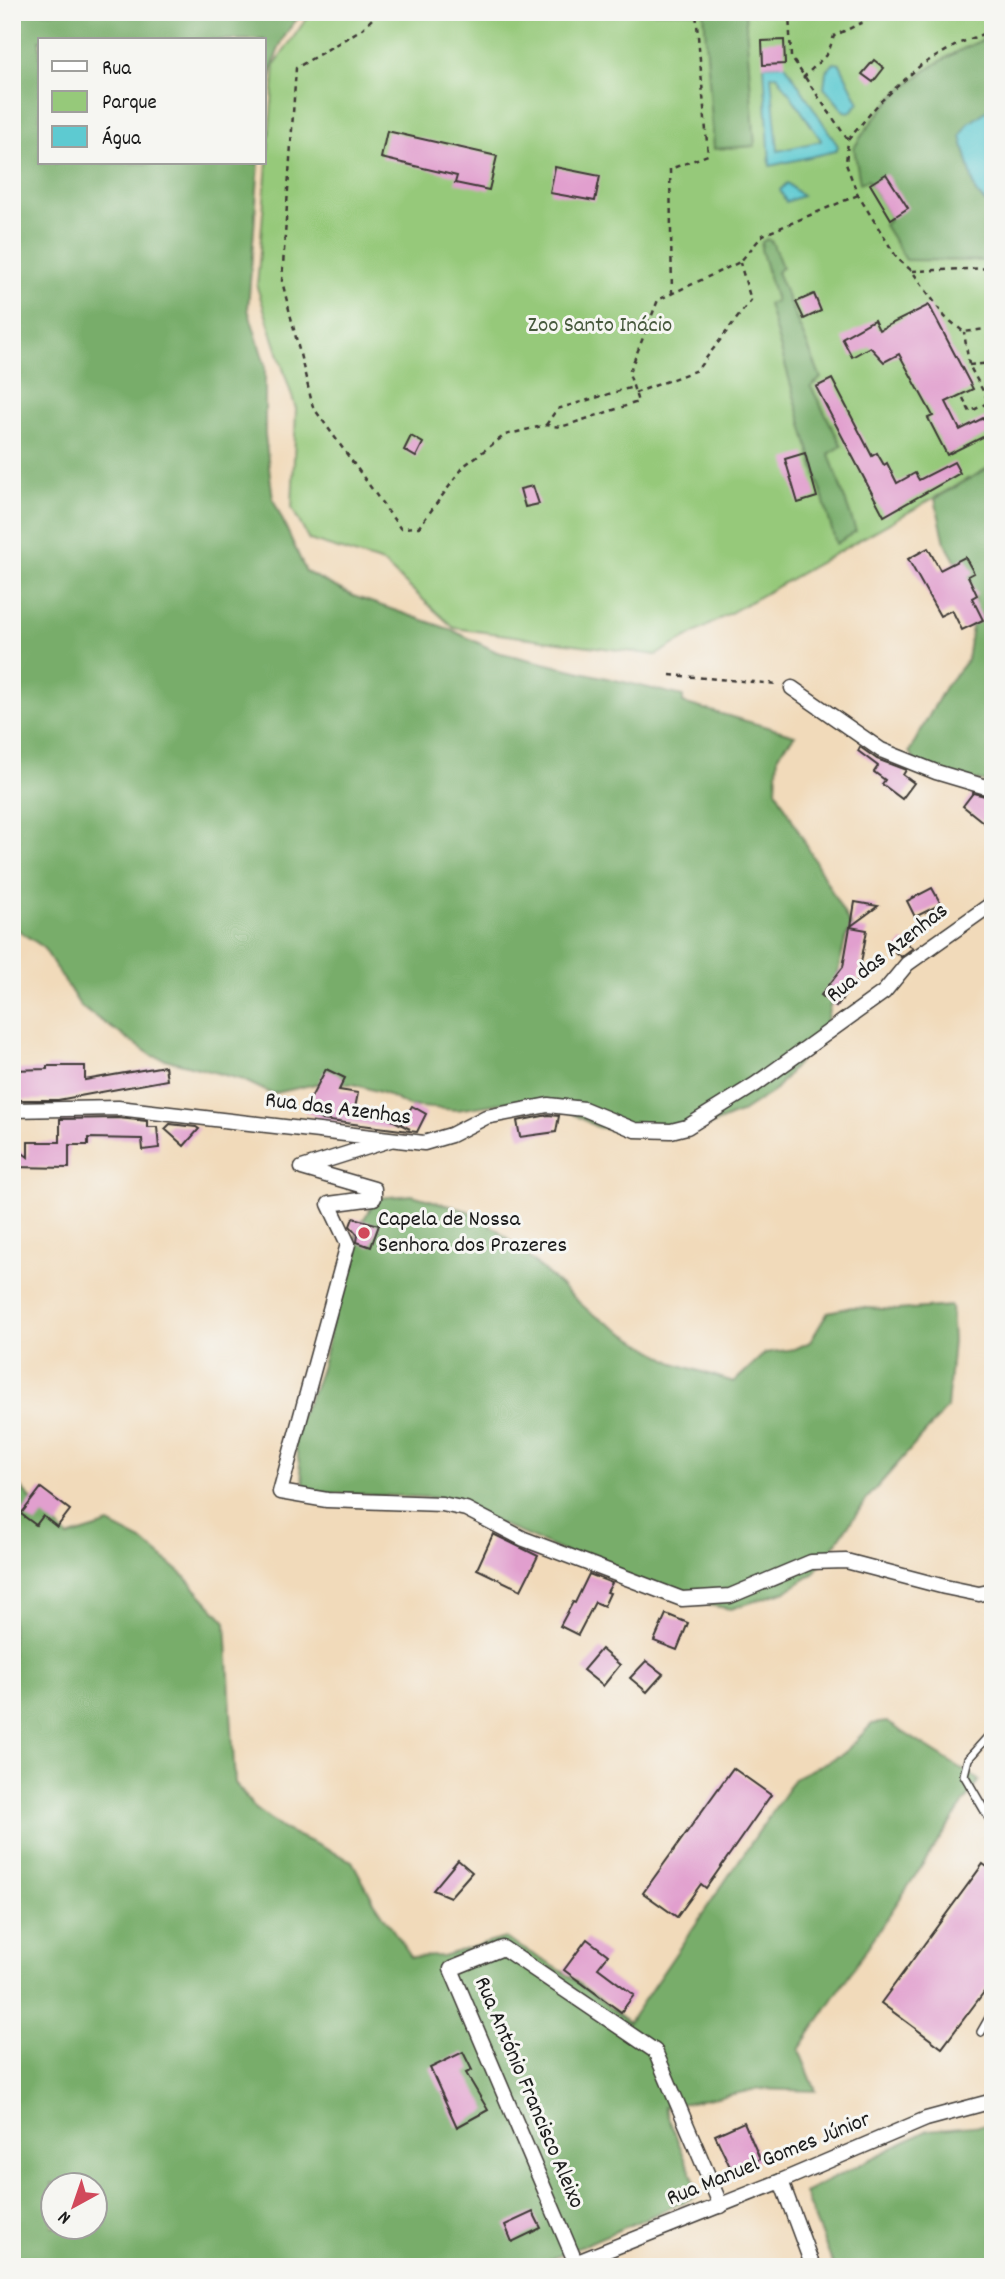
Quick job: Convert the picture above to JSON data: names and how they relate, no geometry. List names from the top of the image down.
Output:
{
  "streets": {
    "street": ["Rua das Azenhas", "Rua António Francisco Aleixo", "Rua Manuel Gomes Júnior"]
  },
  "crossings": [
    ["Rua António Francisco Aleixo", "Rua Manuel Gomes Júnior"]
  ],
  "parks": ["Zoo Santo Inácio"],
  "places": ["Capela de Nossa Senhora dos Prazeres"],
  "legend": ["Rua", "Parque", "Água"],
  "north": "bottom left"
}
